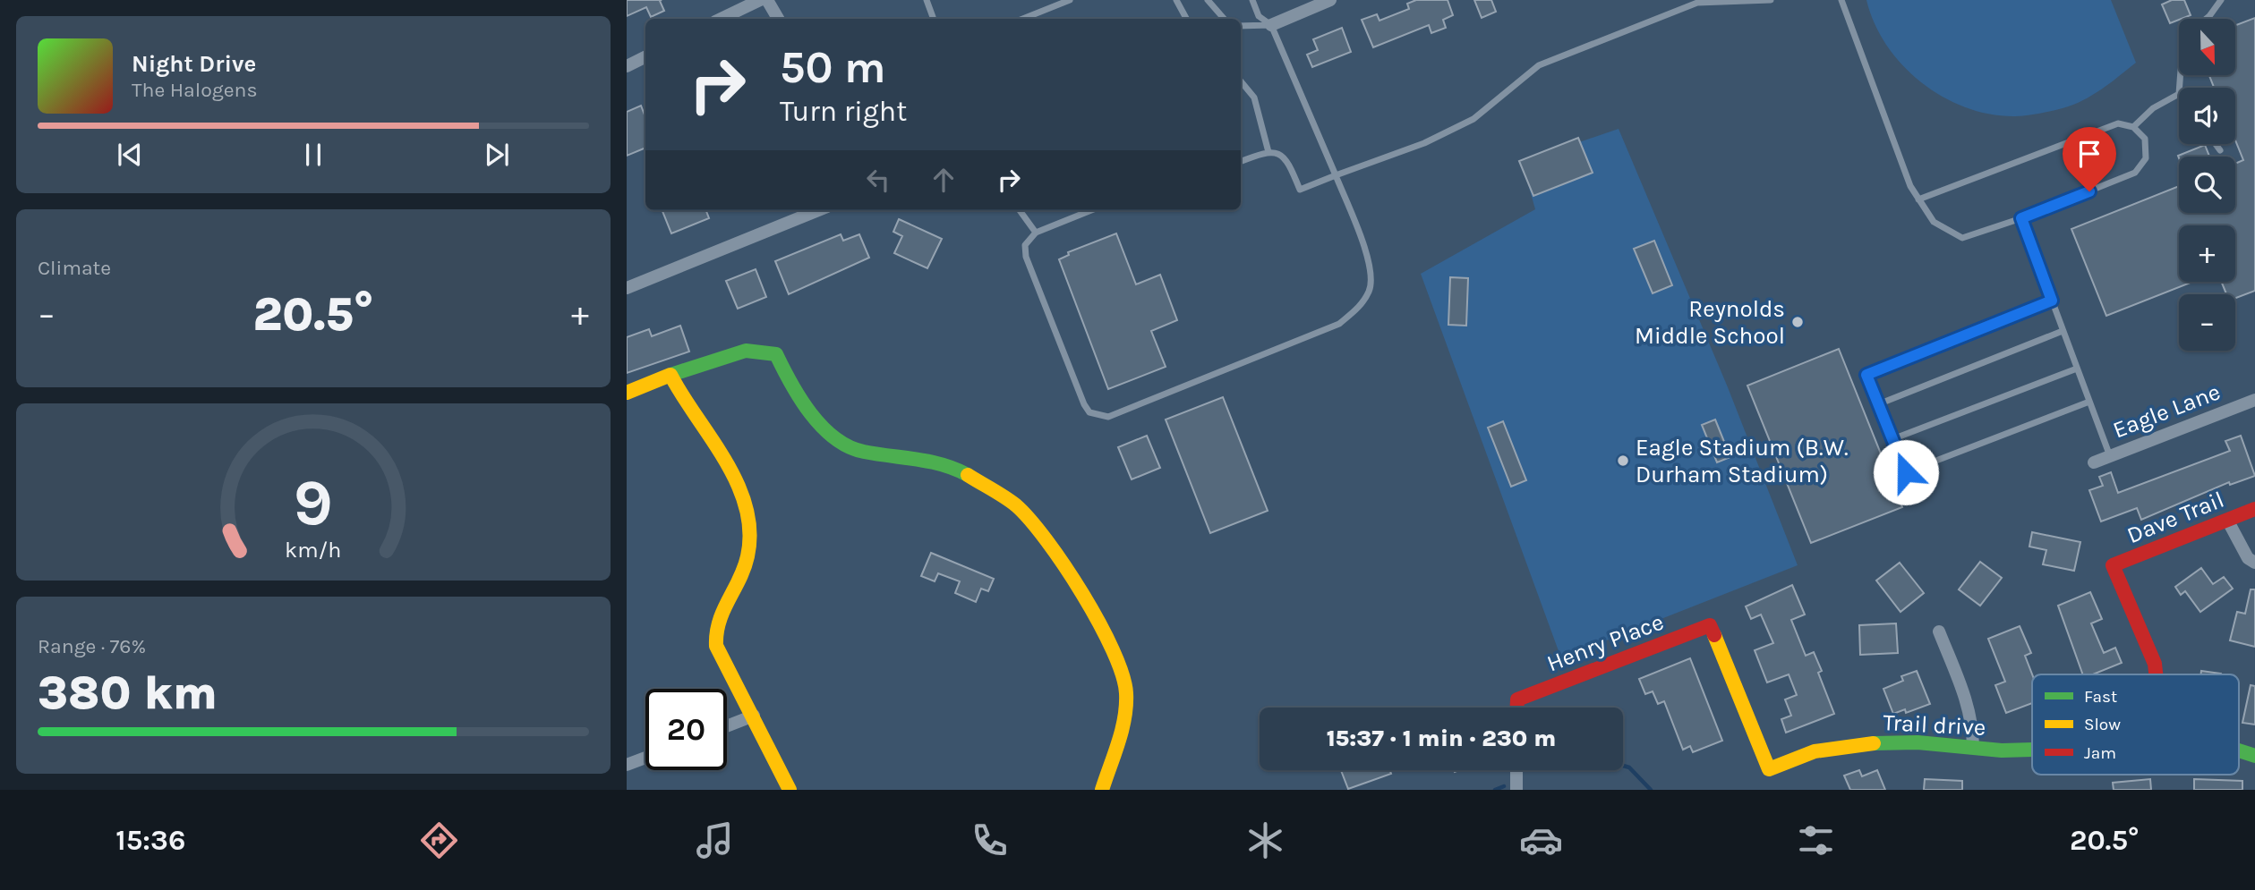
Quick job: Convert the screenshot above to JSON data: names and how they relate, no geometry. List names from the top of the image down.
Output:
{
  "streets": {
    "street": [
      "Eagle Lane",
      "Dave Trail",
      "Henry Place",
      "Trail drive"
    ]
  },
  "crossings": [
    ["Henry Place", "Trail drive"]
  ],
  "places": ["Reynolds Middle School", "Eagle Stadium (B.W. Durham Stadium)"],
  "legend": ["Fast", "Slow", "Jam"],
  "north": "bottom",
  "page": {
    "map_buttons": ["+", "−"],
    "turn": ["50 m", "Turn right"],
    "song": ["Night Drive", "The Halogens"],
    "tile": [
      "Climate",
      ["Range · 76%", "380 km"]
    ],
    "heat": ["−", "20.5°", "+"],
    "limit": "20",
    "trip": "15:37 · 1 min · 230 m",
    "tabs": ["15:36", "20.5°"],
    "gauge": ["9", "km/h"]
  }
}
